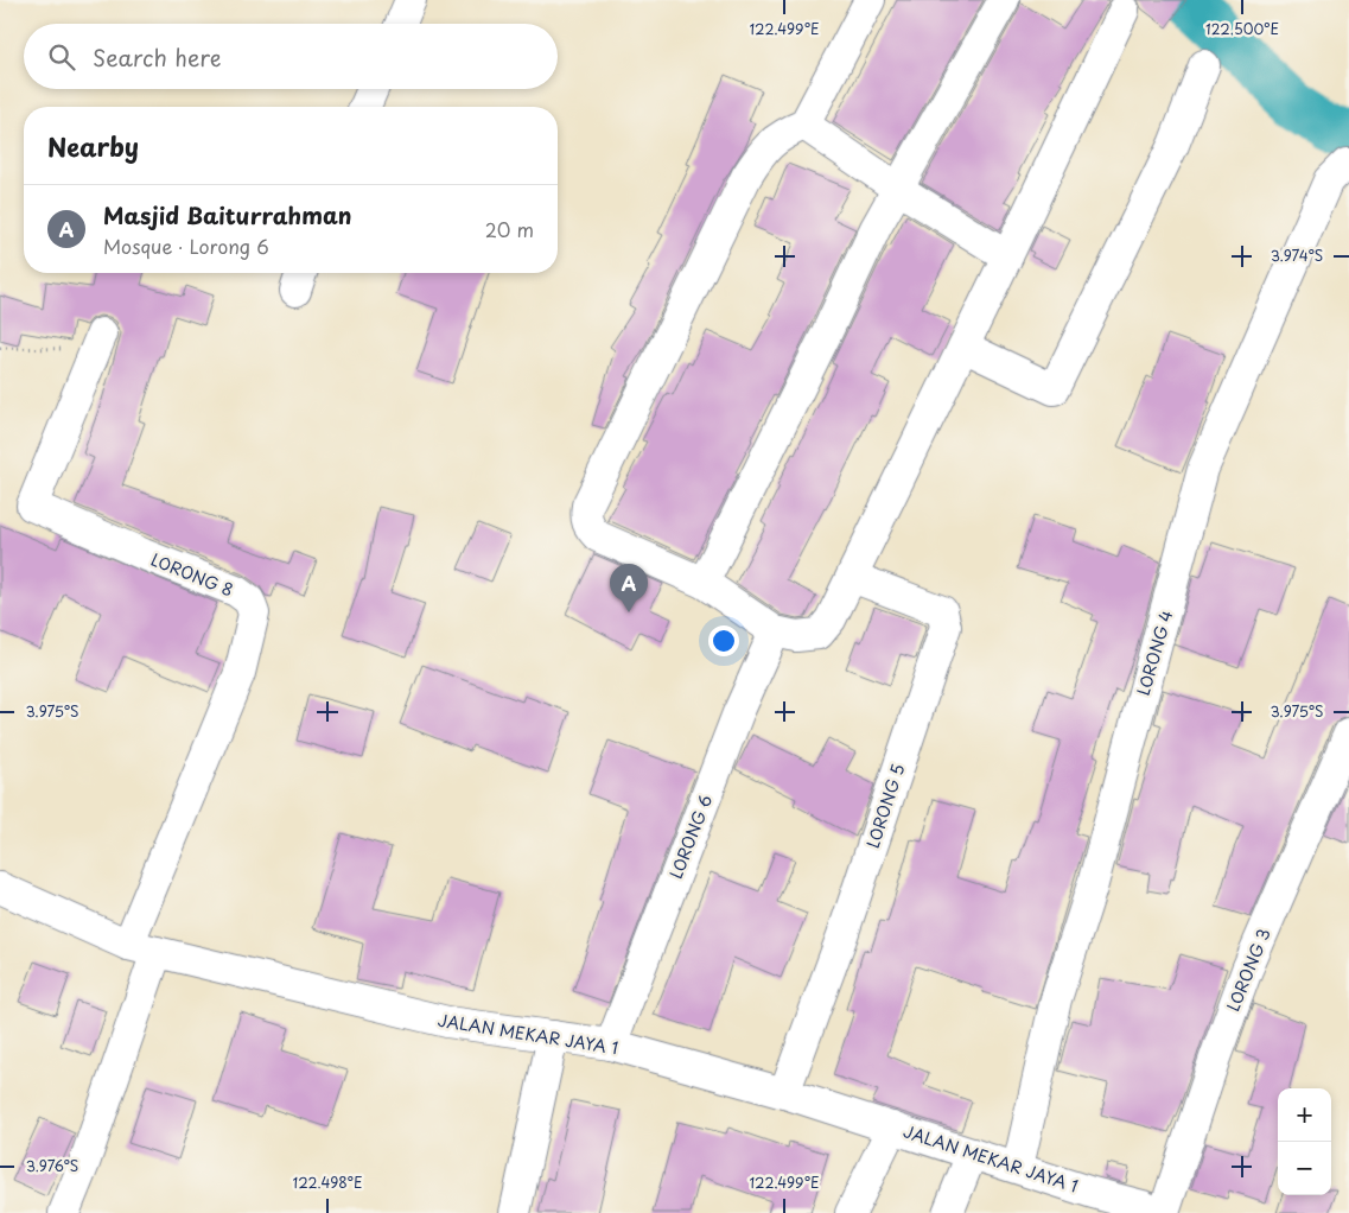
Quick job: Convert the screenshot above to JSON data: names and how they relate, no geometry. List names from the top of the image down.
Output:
{
  "streets": {
    "street": [
      "LORONG 8",
      "LORONG 4",
      "LORONG 5",
      "LORONG 6",
      "LORONG 3",
      "JALAN MEKAR JAYA 1"
    ]
  },
  "crossings": [
    ["LORONG 8", "JALAN MEKAR JAYA 1"],
    ["LORONG 4", "JALAN MEKAR JAYA 1"],
    ["LORONG 5", "JALAN MEKAR JAYA 1"],
    ["LORONG 6", "JALAN MEKAR JAYA 1"],
    ["LORONG 3", "JALAN MEKAR JAYA 1"]
  ],
  "page": {
    "search": "Search here",
    "heading": "Nearby",
    "list": [
      {
        "mark": "A",
        "name": "Masjid Baiturrahman",
        "note": "Mosque · Lorong 6",
        "value": "20 m"
      }
    ],
    "pins": "A",
    "map_buttons": ["+", "−"]
  },
  "coordinates": [
    "122.499°E",
    "122.500°E",
    "3.974°S",
    "3.975°S",
    "3.976°S",
    "122.498°E"
  ]
}
